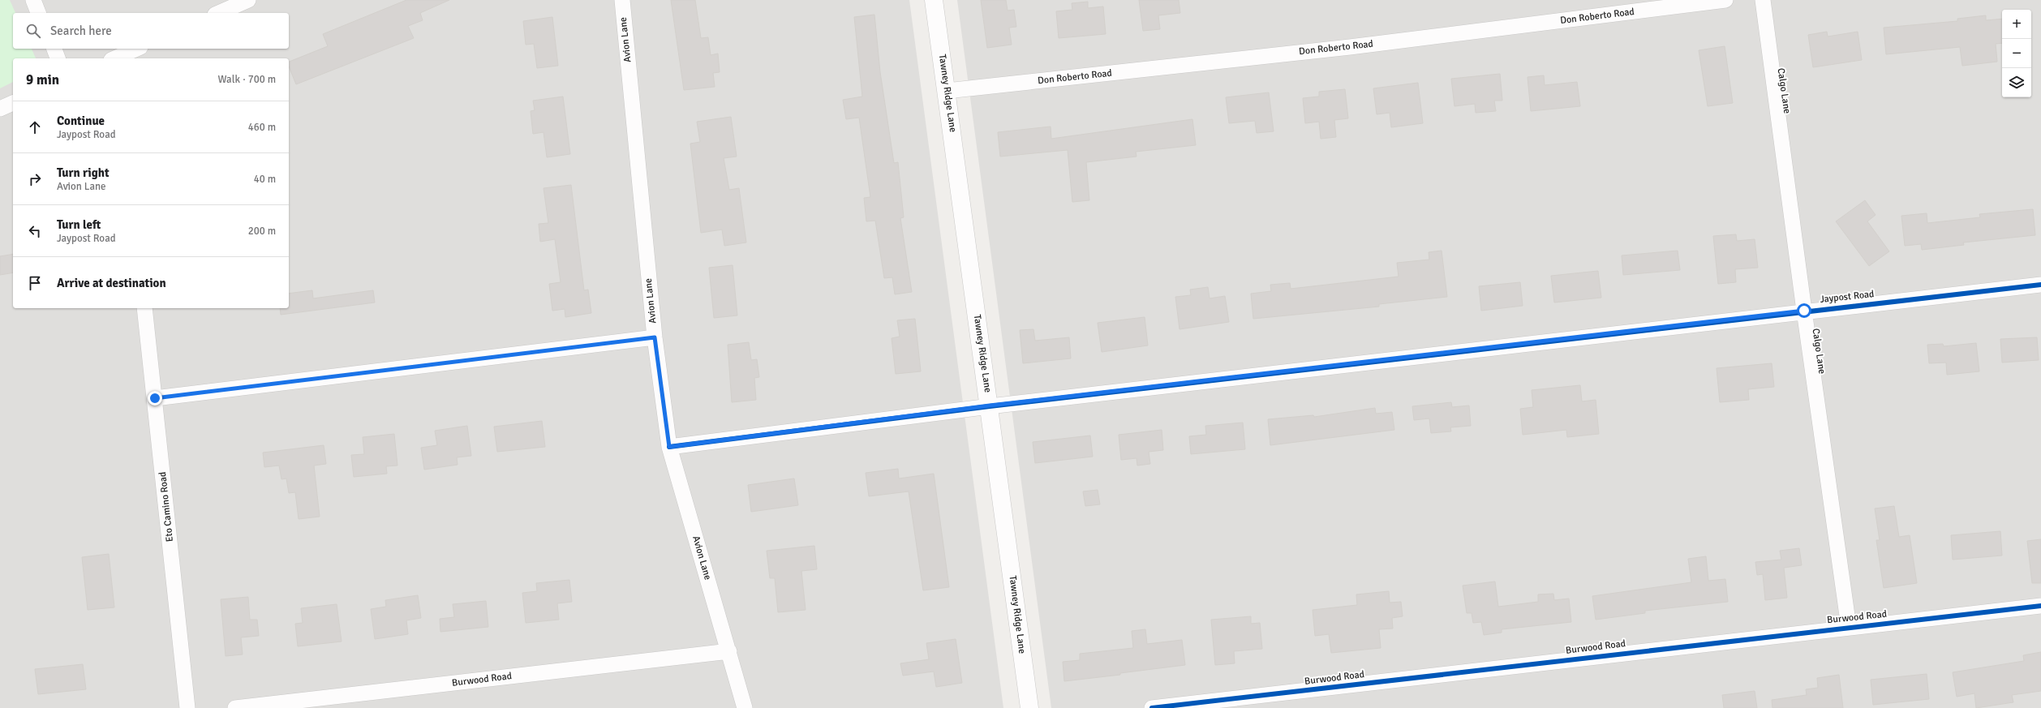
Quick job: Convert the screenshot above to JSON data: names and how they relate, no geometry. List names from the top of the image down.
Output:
{
  "streets": {
    "street": [
      "Don Roberto Road",
      "Avion Lane",
      "Calgo Lane",
      "Tawney Ridge Lane",
      "Jaypost Road",
      "Eto Camino Road",
      "Burwood Road"
    ]
  },
  "crossings": [
    ["Don Roberto Road", "Tawney Ridge Lane"],
    ["Avion Lane", "Jaypost Road"],
    ["Avion Lane", "Burwood Road"],
    ["Calgo Lane", "Jaypost Road"],
    ["Calgo Lane", "Burwood Road"],
    ["Tawney Ridge Lane", "Jaypost Road"]
  ],
  "page": {
    "map_buttons": ["+", "−"],
    "search": "Search here",
    "heading": ["9 min", "Walk · 700 m"],
    "list": [
      ["Continue", "Jaypost Road", "460 m"],
      ["Turn right", "Avion Lane", "40 m"],
      ["Turn left", "Jaypost Road", "200 m"],
      "Arrive at destination"
    ]
  }
}
